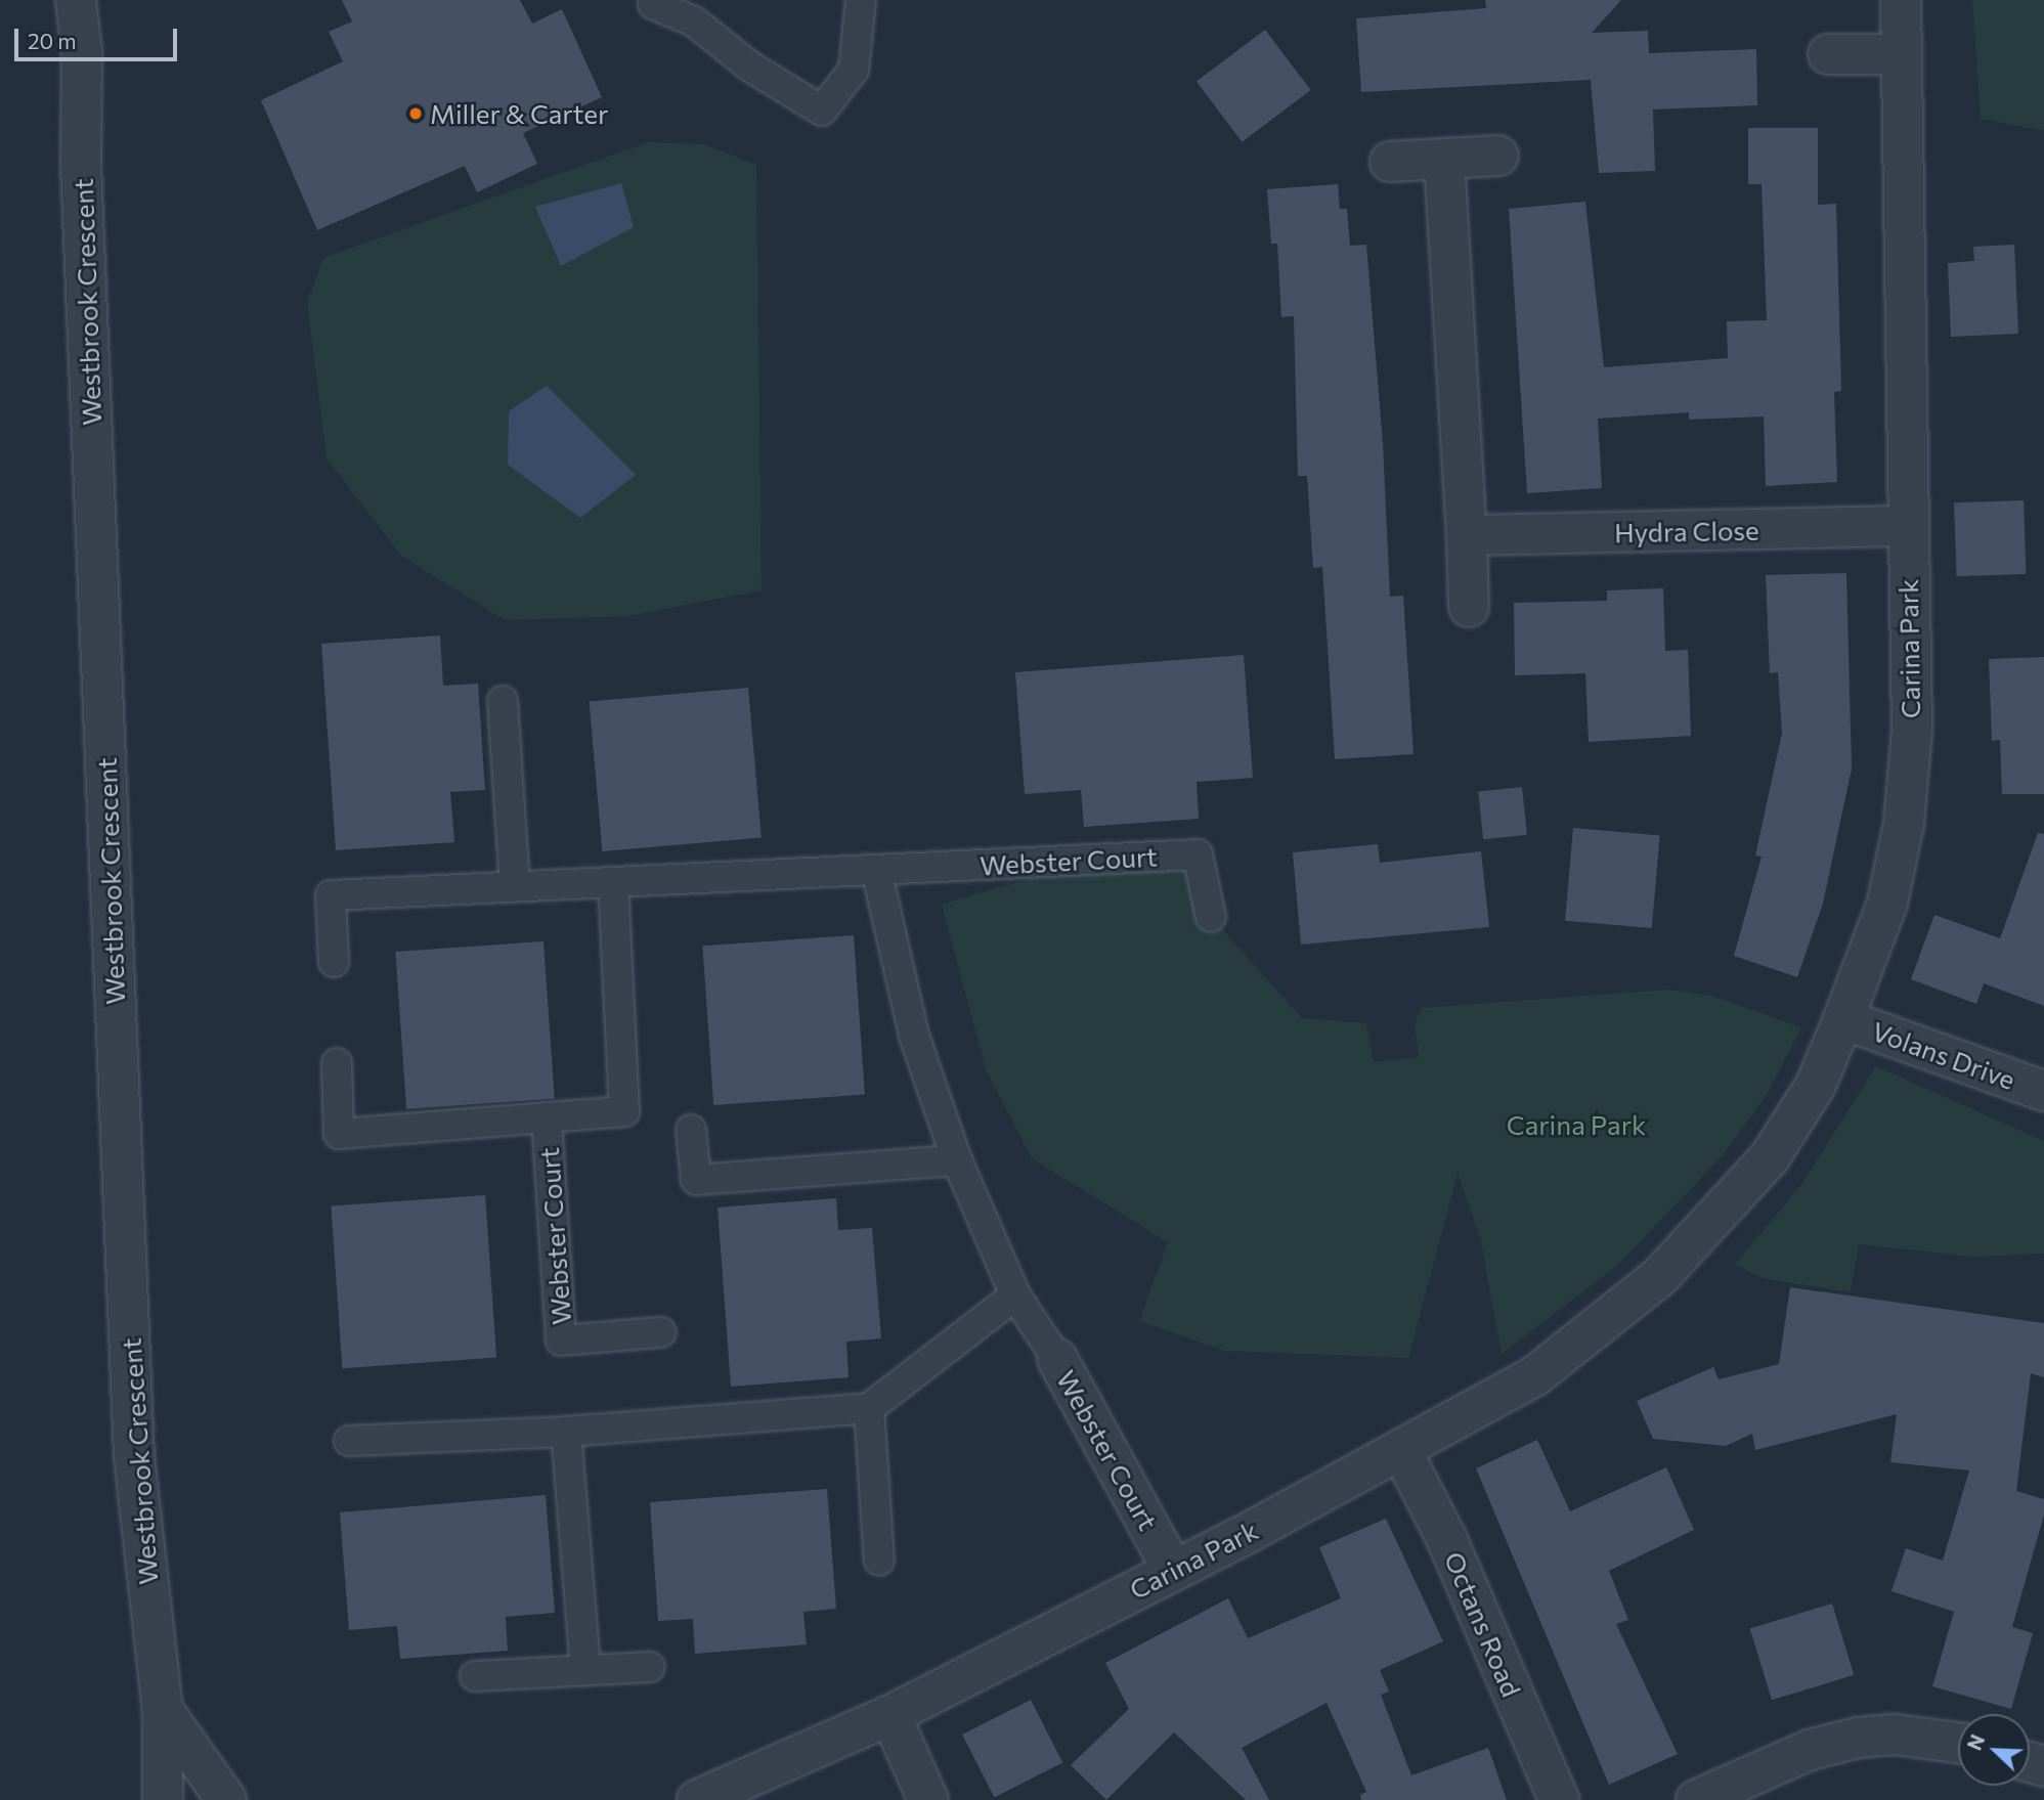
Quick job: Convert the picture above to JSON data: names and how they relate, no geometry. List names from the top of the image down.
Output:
{
  "streets": {
    "street": [
      "Westbrook Crescent",
      "Hydra Close",
      "Carina Park",
      "Webster Court",
      "Volans Drive",
      "Octans Road"
    ]
  },
  "crossings": [
    ["Hydra Close", "Carina Park"],
    ["Carina Park", "Webster Court"],
    ["Carina Park", "Volans Drive"],
    ["Carina Park", "Octans Road"]
  ],
  "parks": ["Carina Park"],
  "places": ["Miller & Carter"],
  "scale_bar": "20 m",
  "north": "top left"
}
